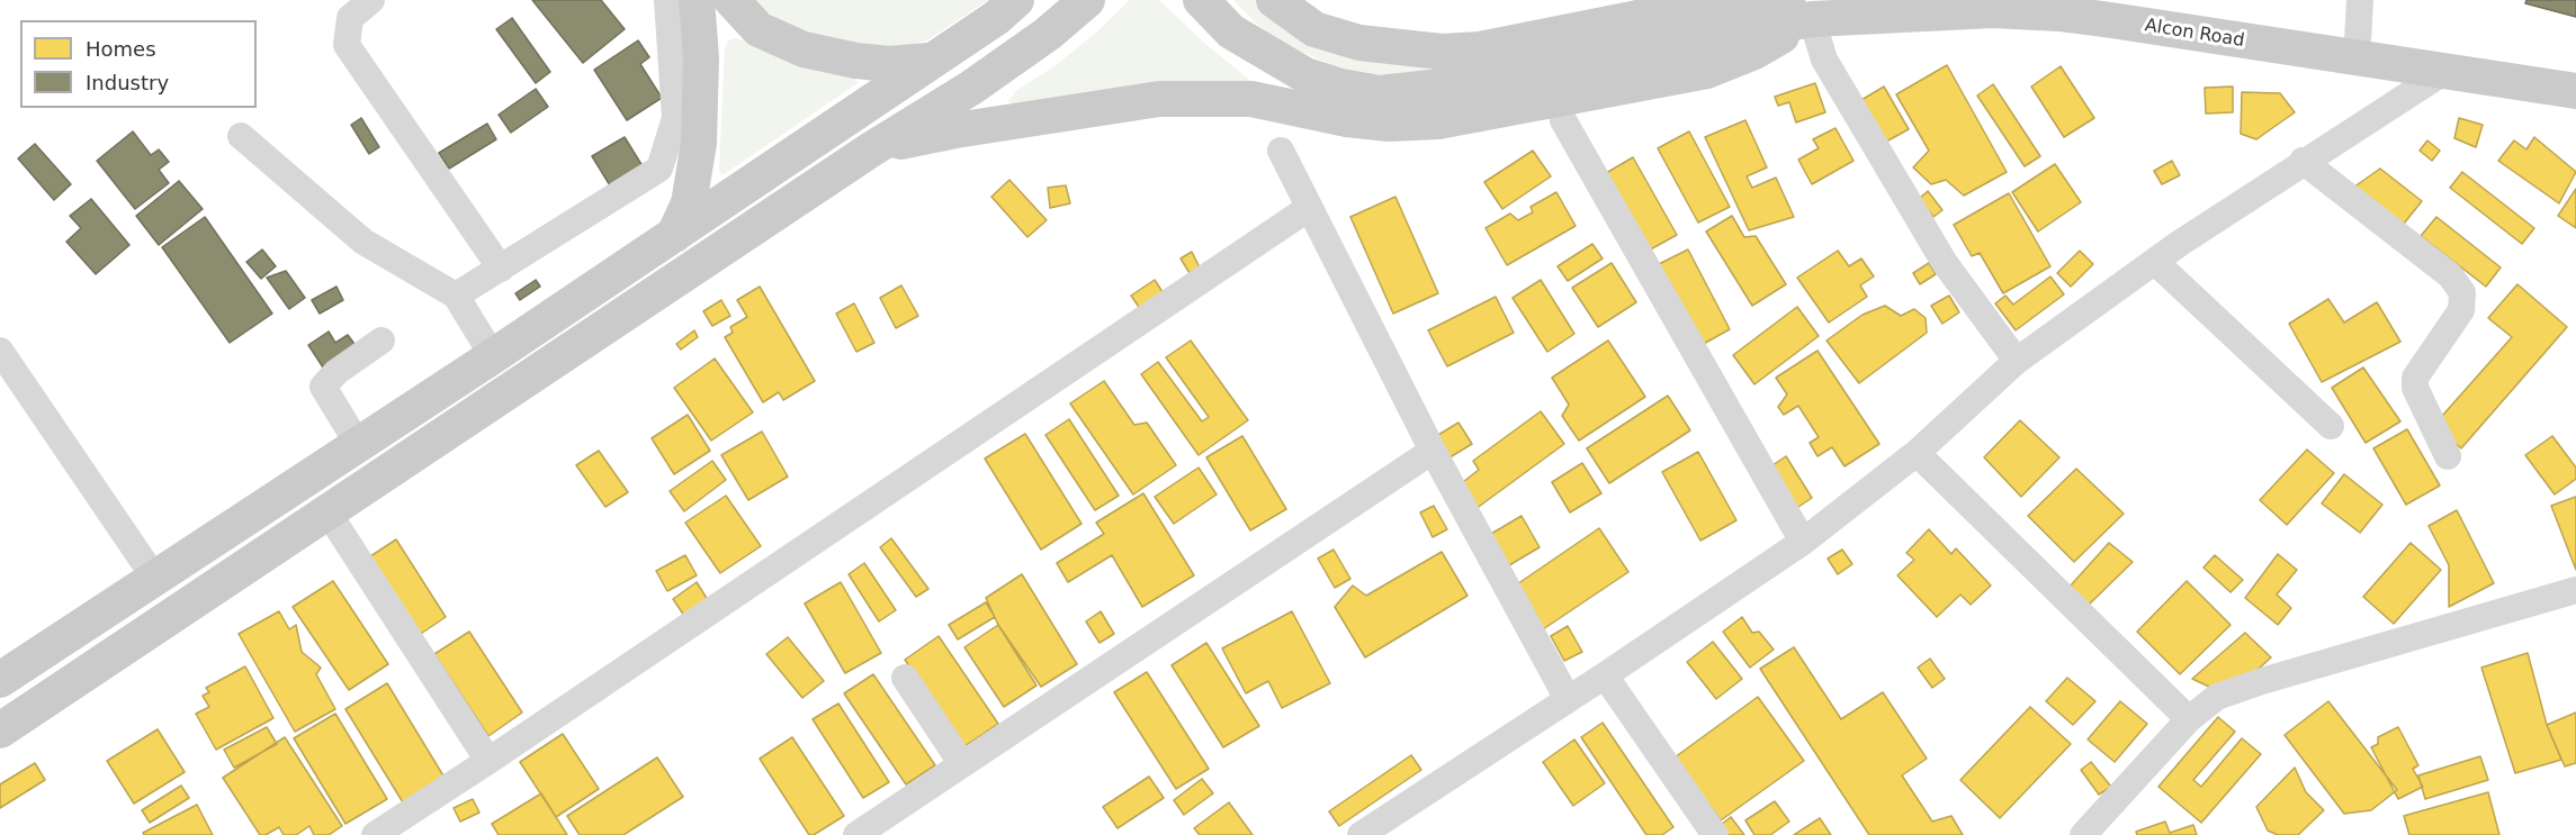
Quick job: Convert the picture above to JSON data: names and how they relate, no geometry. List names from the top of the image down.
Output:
{
  "streets": {
    "main road": ["Alcon Road"]
  },
  "legend": ["Homes", "Industry"]
}
